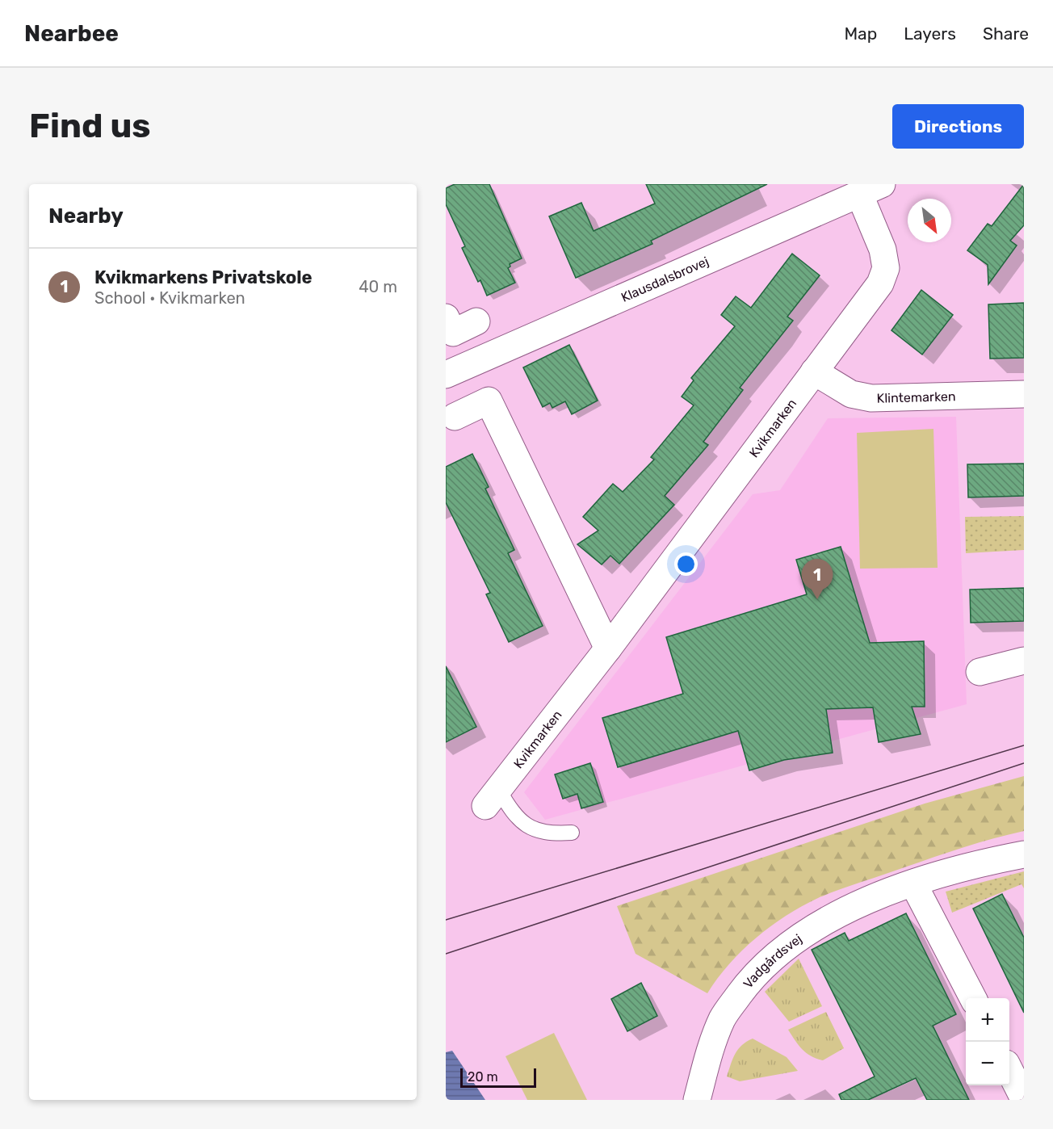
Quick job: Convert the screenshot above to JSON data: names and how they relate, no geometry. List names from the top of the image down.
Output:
{
  "streets": {
    "street": [
      "Klausdalsbrovej",
      "Klintemarken",
      "Kvikmarken",
      "Vadgårdsvej"
    ]
  },
  "crossings": [
    ["Klausdalsbrovej", "Kvikmarken"],
    ["Klintemarken", "Kvikmarken"]
  ],
  "scale_bar": "20 m",
  "north": "bottom right",
  "page": {
    "header": "Nearbee",
    "nav": ["Map", "Layers", "Share"],
    "buttons": "Directions",
    "title": "Find us",
    "heading": "Nearby",
    "list": [
      {
        "mark": "1",
        "name": "Kvikmarkens Privatskole",
        "note": "School · Kvikmarken",
        "value": "40 m"
      }
    ],
    "pins": "1",
    "map_buttons": ["+", "−"],
    "scale": "20 m"
  }
}
